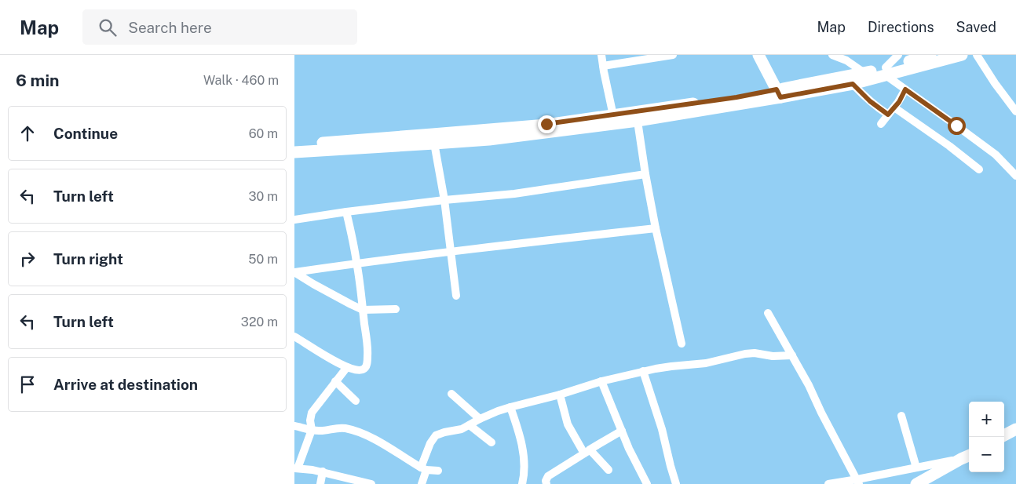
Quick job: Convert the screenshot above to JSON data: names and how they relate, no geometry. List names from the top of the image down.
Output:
{
  "page": {
    "header": "Map",
    "search": "Search here",
    "nav": ["Map", "Directions", "Saved"],
    "heading": ["6 min", "Walk · 460 m"],
    "list": [
      ["Continue", "60 m"],
      ["Turn left", "30 m"],
      ["Turn right", "50 m"],
      ["Turn left", "320 m"],
      "Arrive at destination"
    ],
    "map_buttons": ["+", "−"]
  }
}
